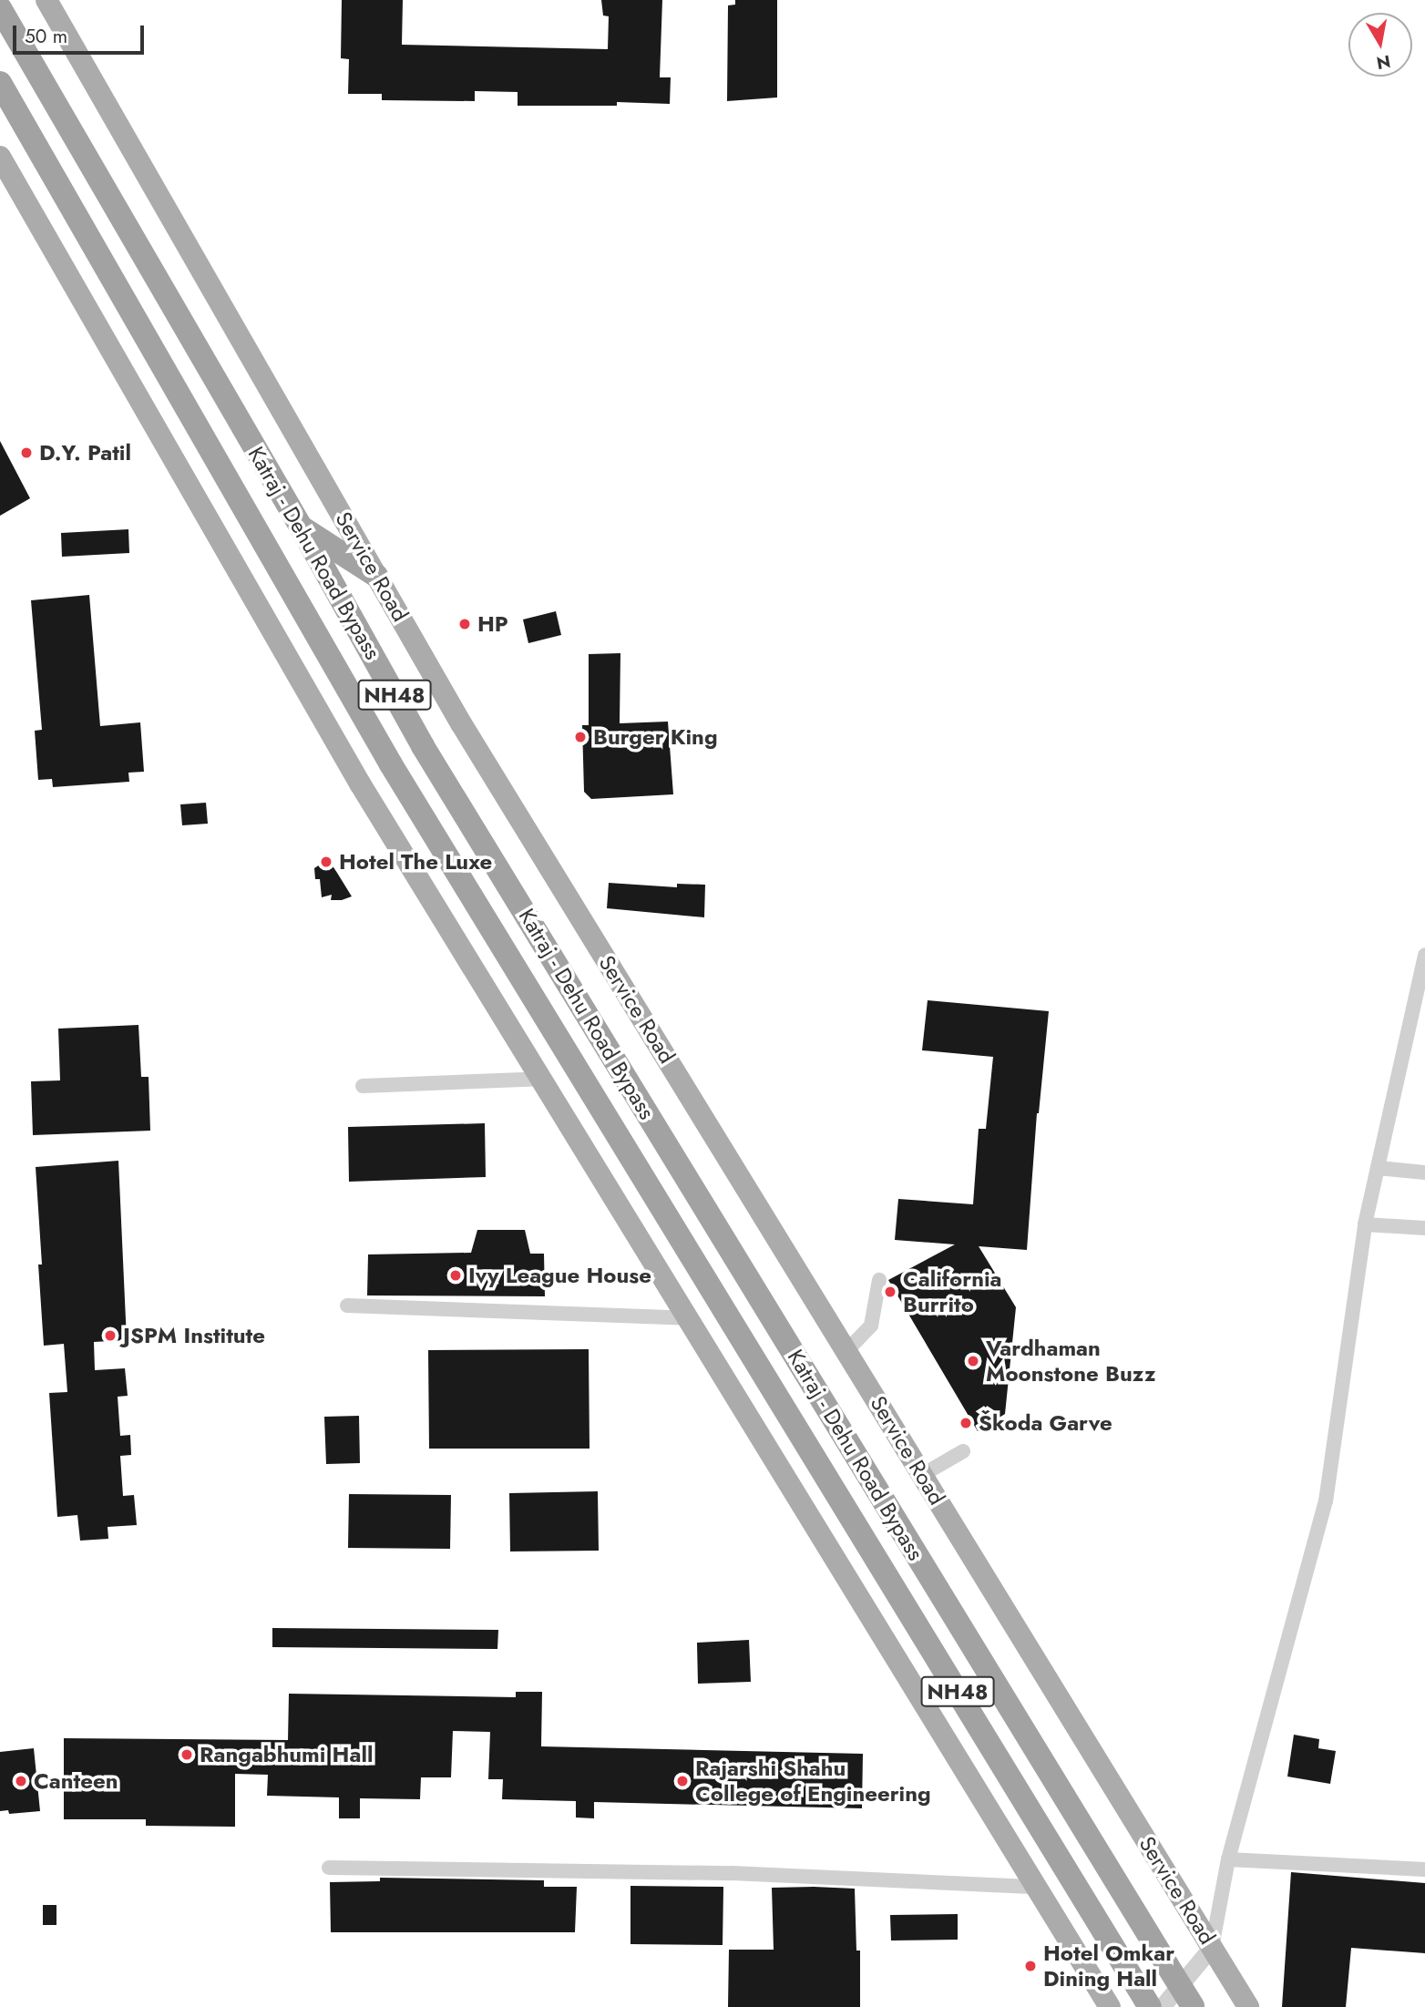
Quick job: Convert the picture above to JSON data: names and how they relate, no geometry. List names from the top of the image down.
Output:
{
  "streets": {
    "highway": ["Katraj - Dehu Road Bypass", "NH48"],
    "main road": ["Service Road"]
  },
  "places": [
    "D.Y. Patil",
    "HP",
    "Burger King",
    "Hotel The Luxe",
    "Ivy League House",
    "California Burrito",
    "JSPM Institute",
    "Vardhaman Moonstone Buzz",
    "Škoda Garve",
    "Rangabhumi Hall",
    "Canteen",
    "Rajarshi Shahu College of Engineering",
    "Hotel Omkar Dining Hall"
  ],
  "scale_bar": "50 m",
  "north": "bottom"
}
